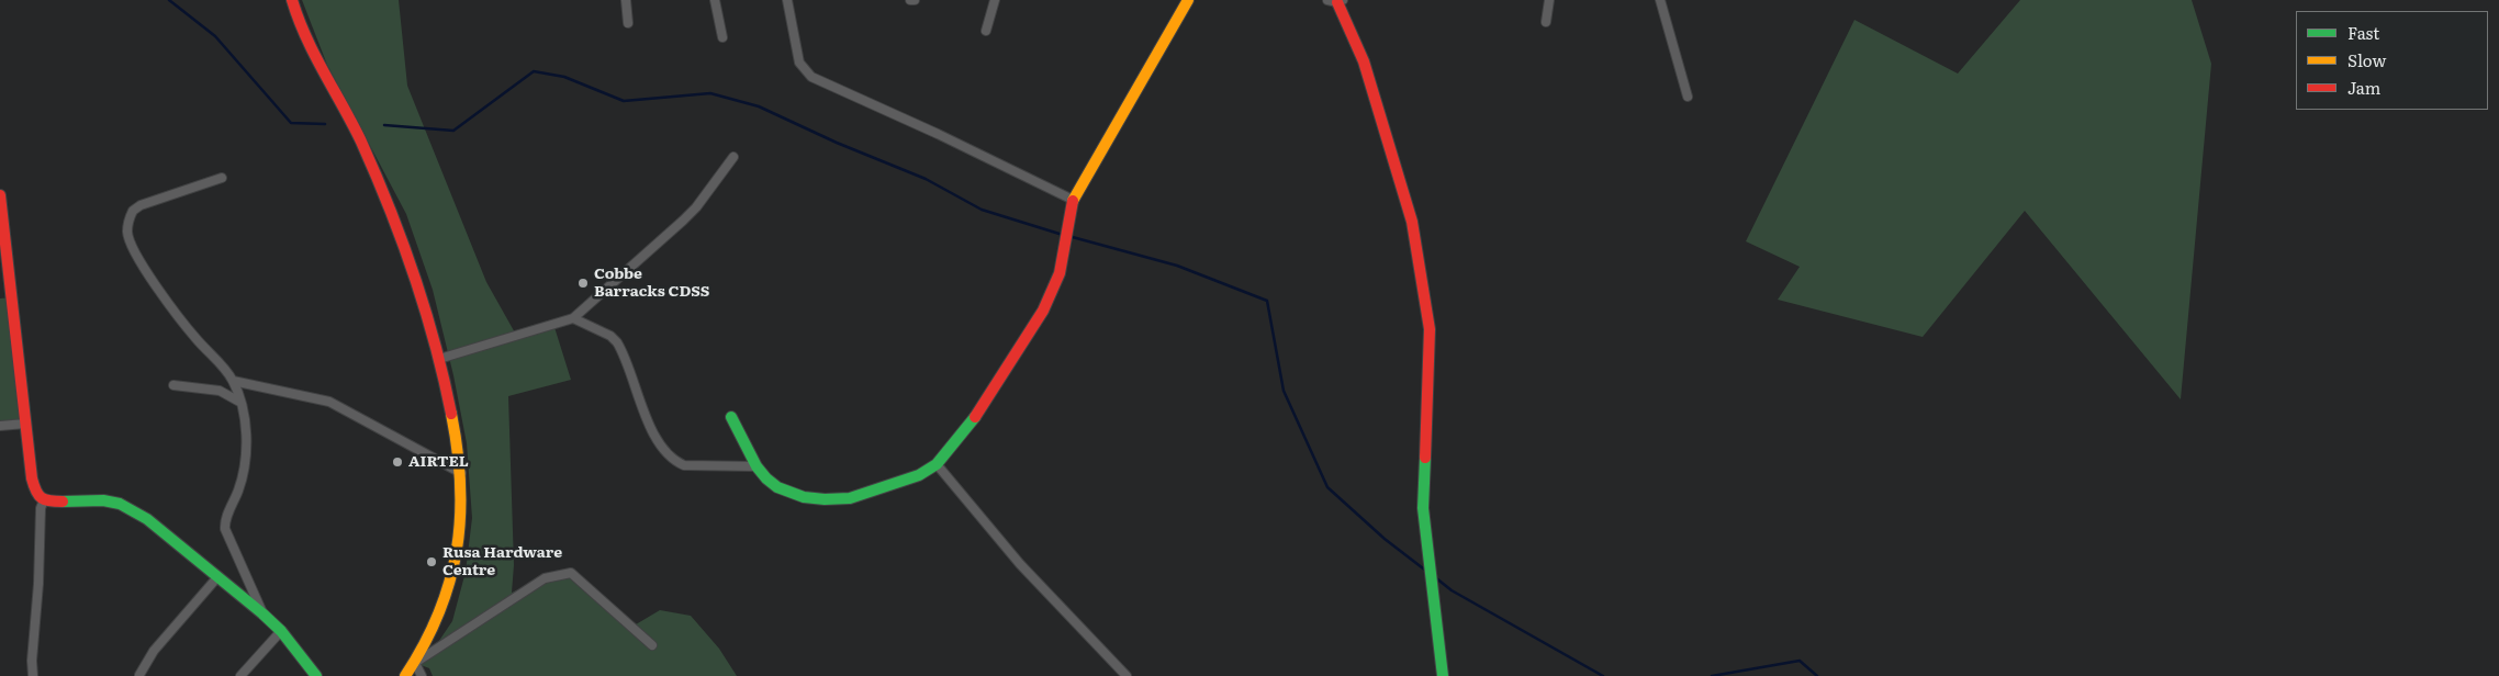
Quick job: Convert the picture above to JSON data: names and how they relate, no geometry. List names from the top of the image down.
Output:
{
  "places": ["Cobbe Barracks CDSS", "AIRTEL", "Rusa Hardware Centre"],
  "legend": ["Fast", "Slow", "Jam"]
}
